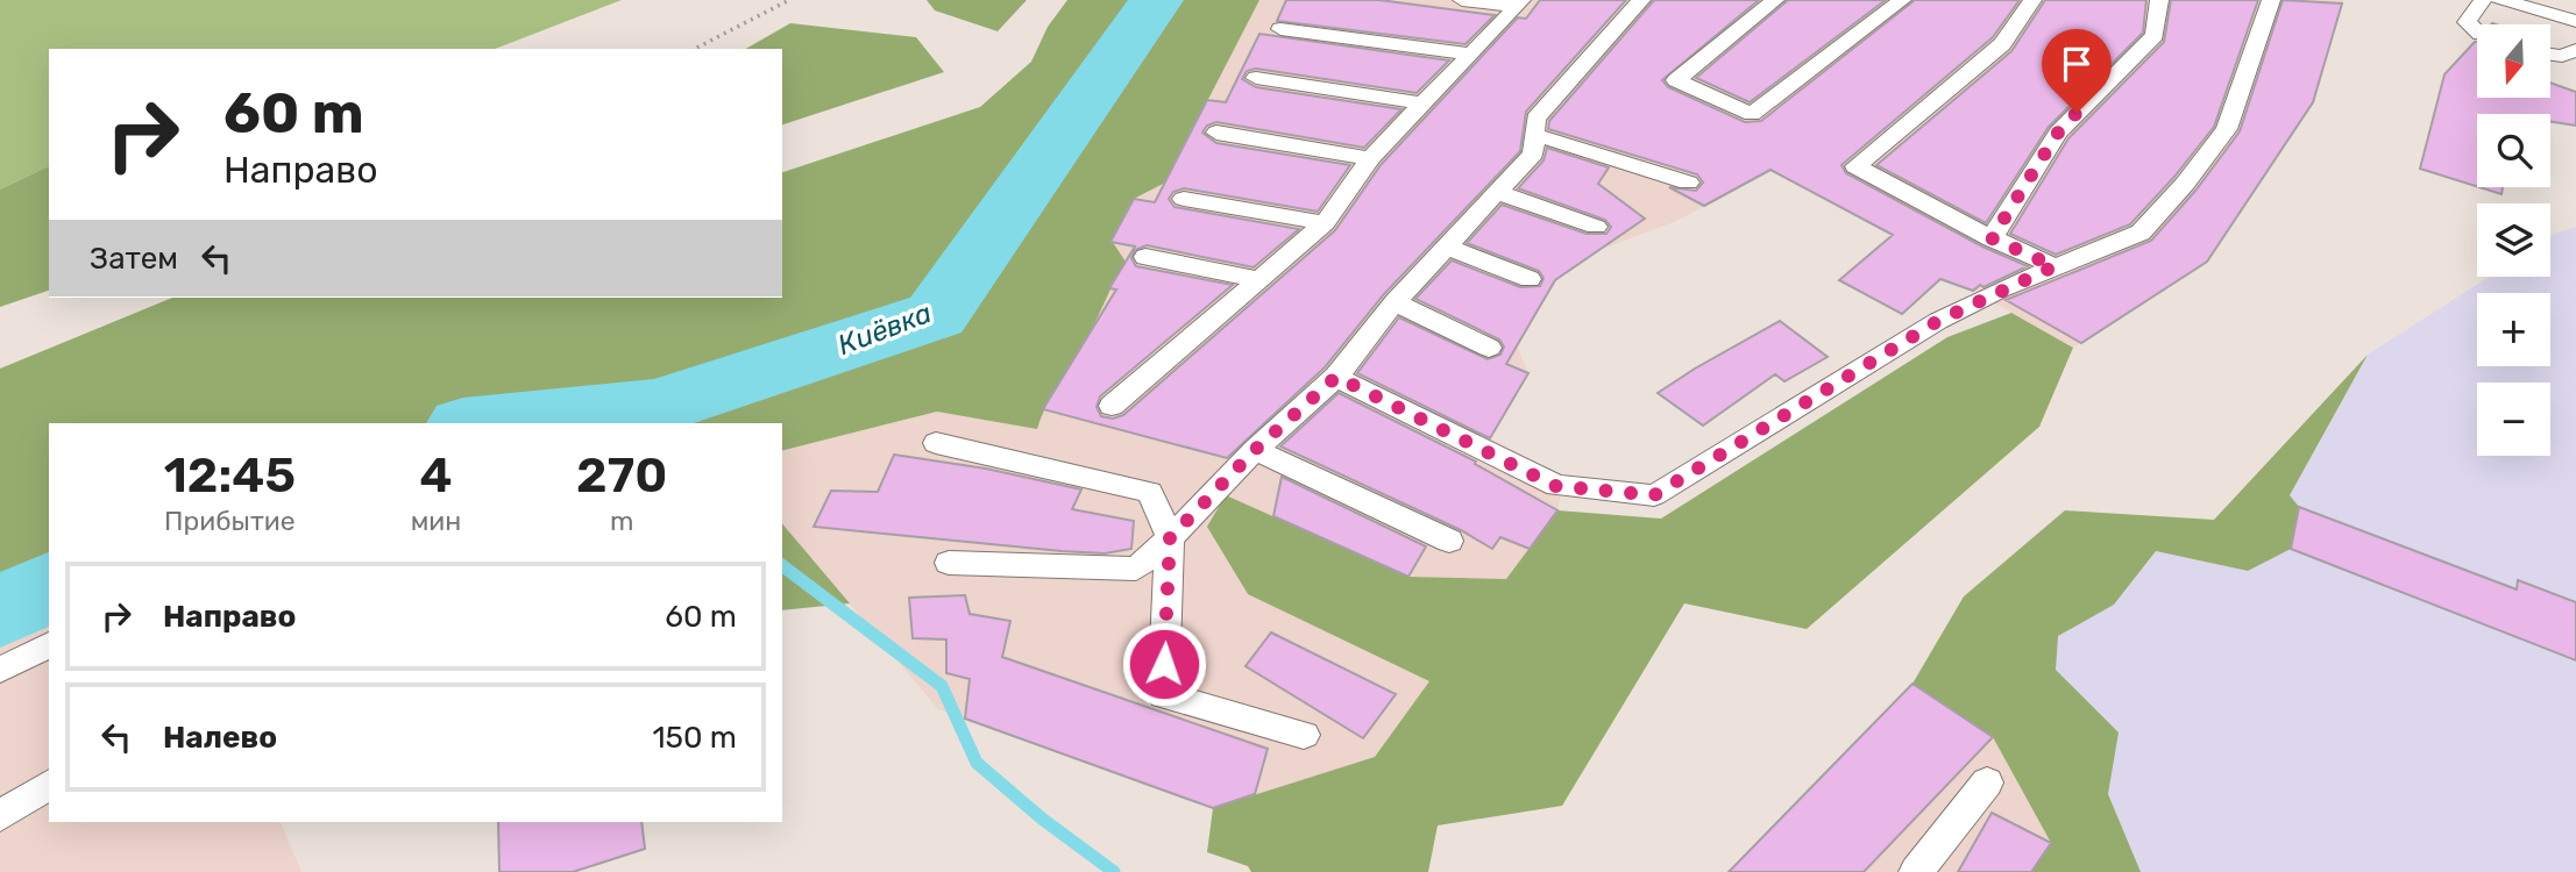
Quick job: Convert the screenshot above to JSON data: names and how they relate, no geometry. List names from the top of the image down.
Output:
{
  "water": ["Киёвка"],
  "north": "bottom",
  "page": {
    "map_buttons": ["+", "−"],
    "turn": ["60 m", "Направо"],
    "then": "Затем",
    "eta": [
      "12:45",
      "Прибытие",
      "4",
      "мин",
      "270",
      "m"
    ],
    "list": [
      {
        "name": "Направо",
        "value": "60 m"
      },
      {
        "name": "Налево",
        "value": "150 m"
      }
    ]
  }
}
